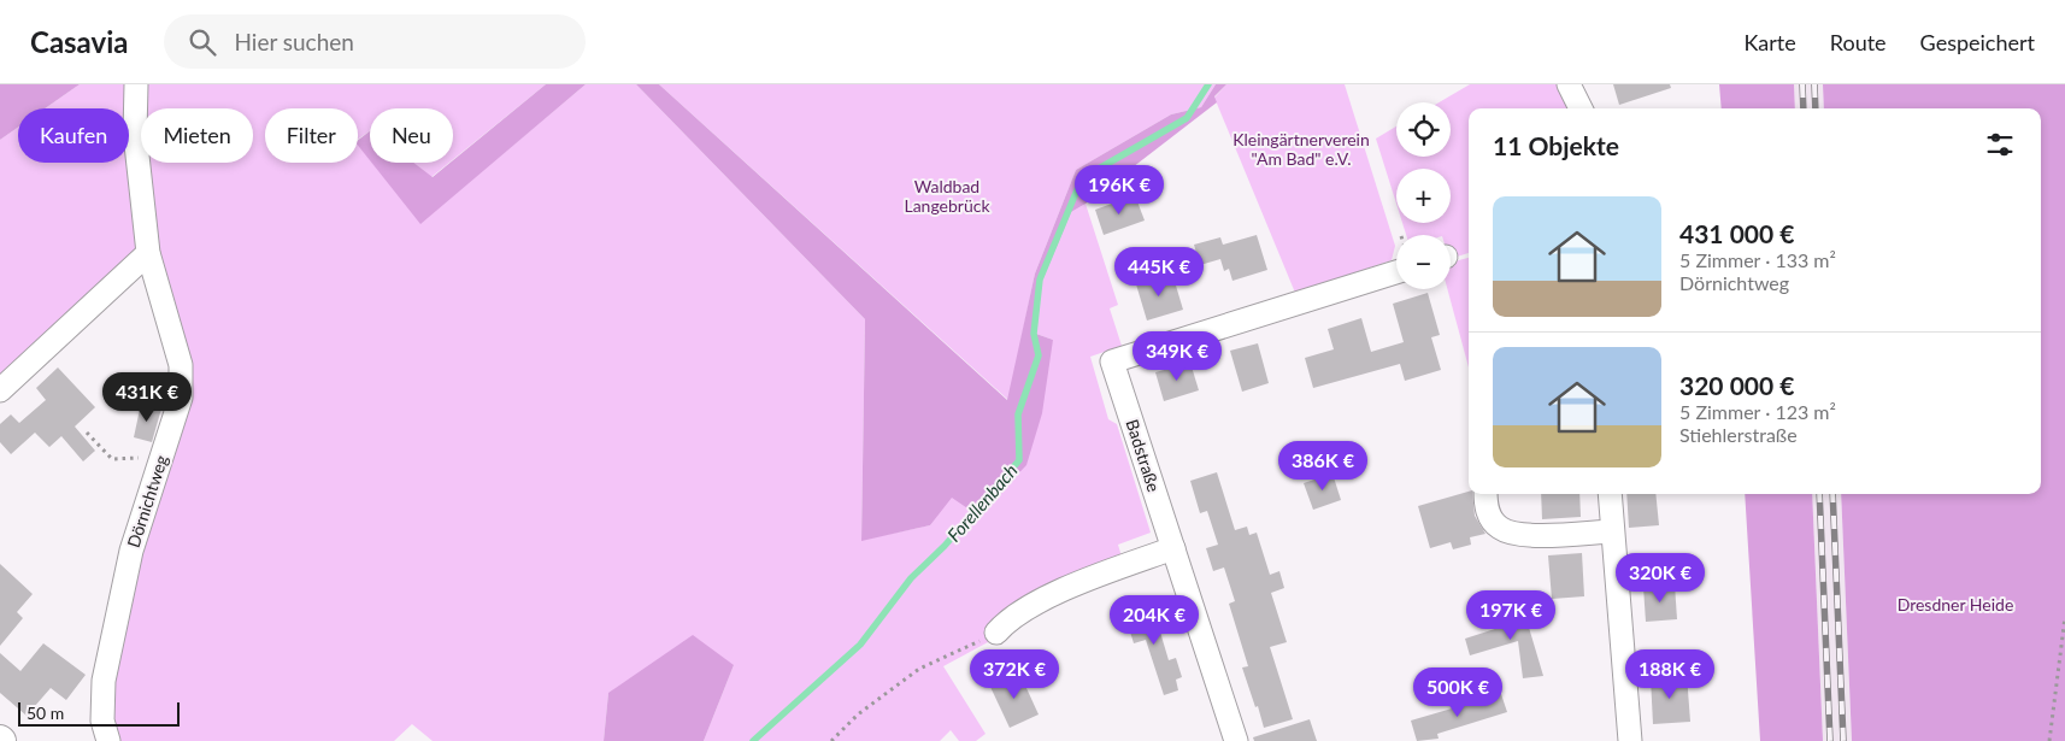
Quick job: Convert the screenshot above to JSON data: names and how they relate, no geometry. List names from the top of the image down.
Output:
{
  "streets": {
    "street": ["Badstraße", "Dörnichtweg"]
  },
  "water": ["Forellenbach"],
  "parks": ["Kleingärtnerverein \"Am Bad\" e.V.", "Waldbad Langebrück", "Dresdner Heide"],
  "scale_bar": "50 m",
  "page": {
    "header": "Casavia",
    "search": "Hier suchen",
    "nav": ["Karte", "Route", "Gespeichert"],
    "map_buttons": ["+", "−"],
    "chip": [
      "Kaufen",
      "Mieten",
      "Filter",
      "Neu"
    ],
    "heading": "11 Objekte",
    "price": [
      "196K €",
      "445K €",
      "349K €",
      "431K €",
      "386K €",
      "320K €",
      "197K €",
      "204K €",
      "372K €",
      "188K €",
      "500K €"
    ],
    "list": [
      {
        "name": "431 000 €",
        "note": "5 Zimmer · 133 m² · Dörnichtweg"
      },
      {
        "name": "320 000 €",
        "note": "5 Zimmer · 123 m² · Stiehlerstraße"
      }
    ],
    "scale": "50 m"
  }
}
